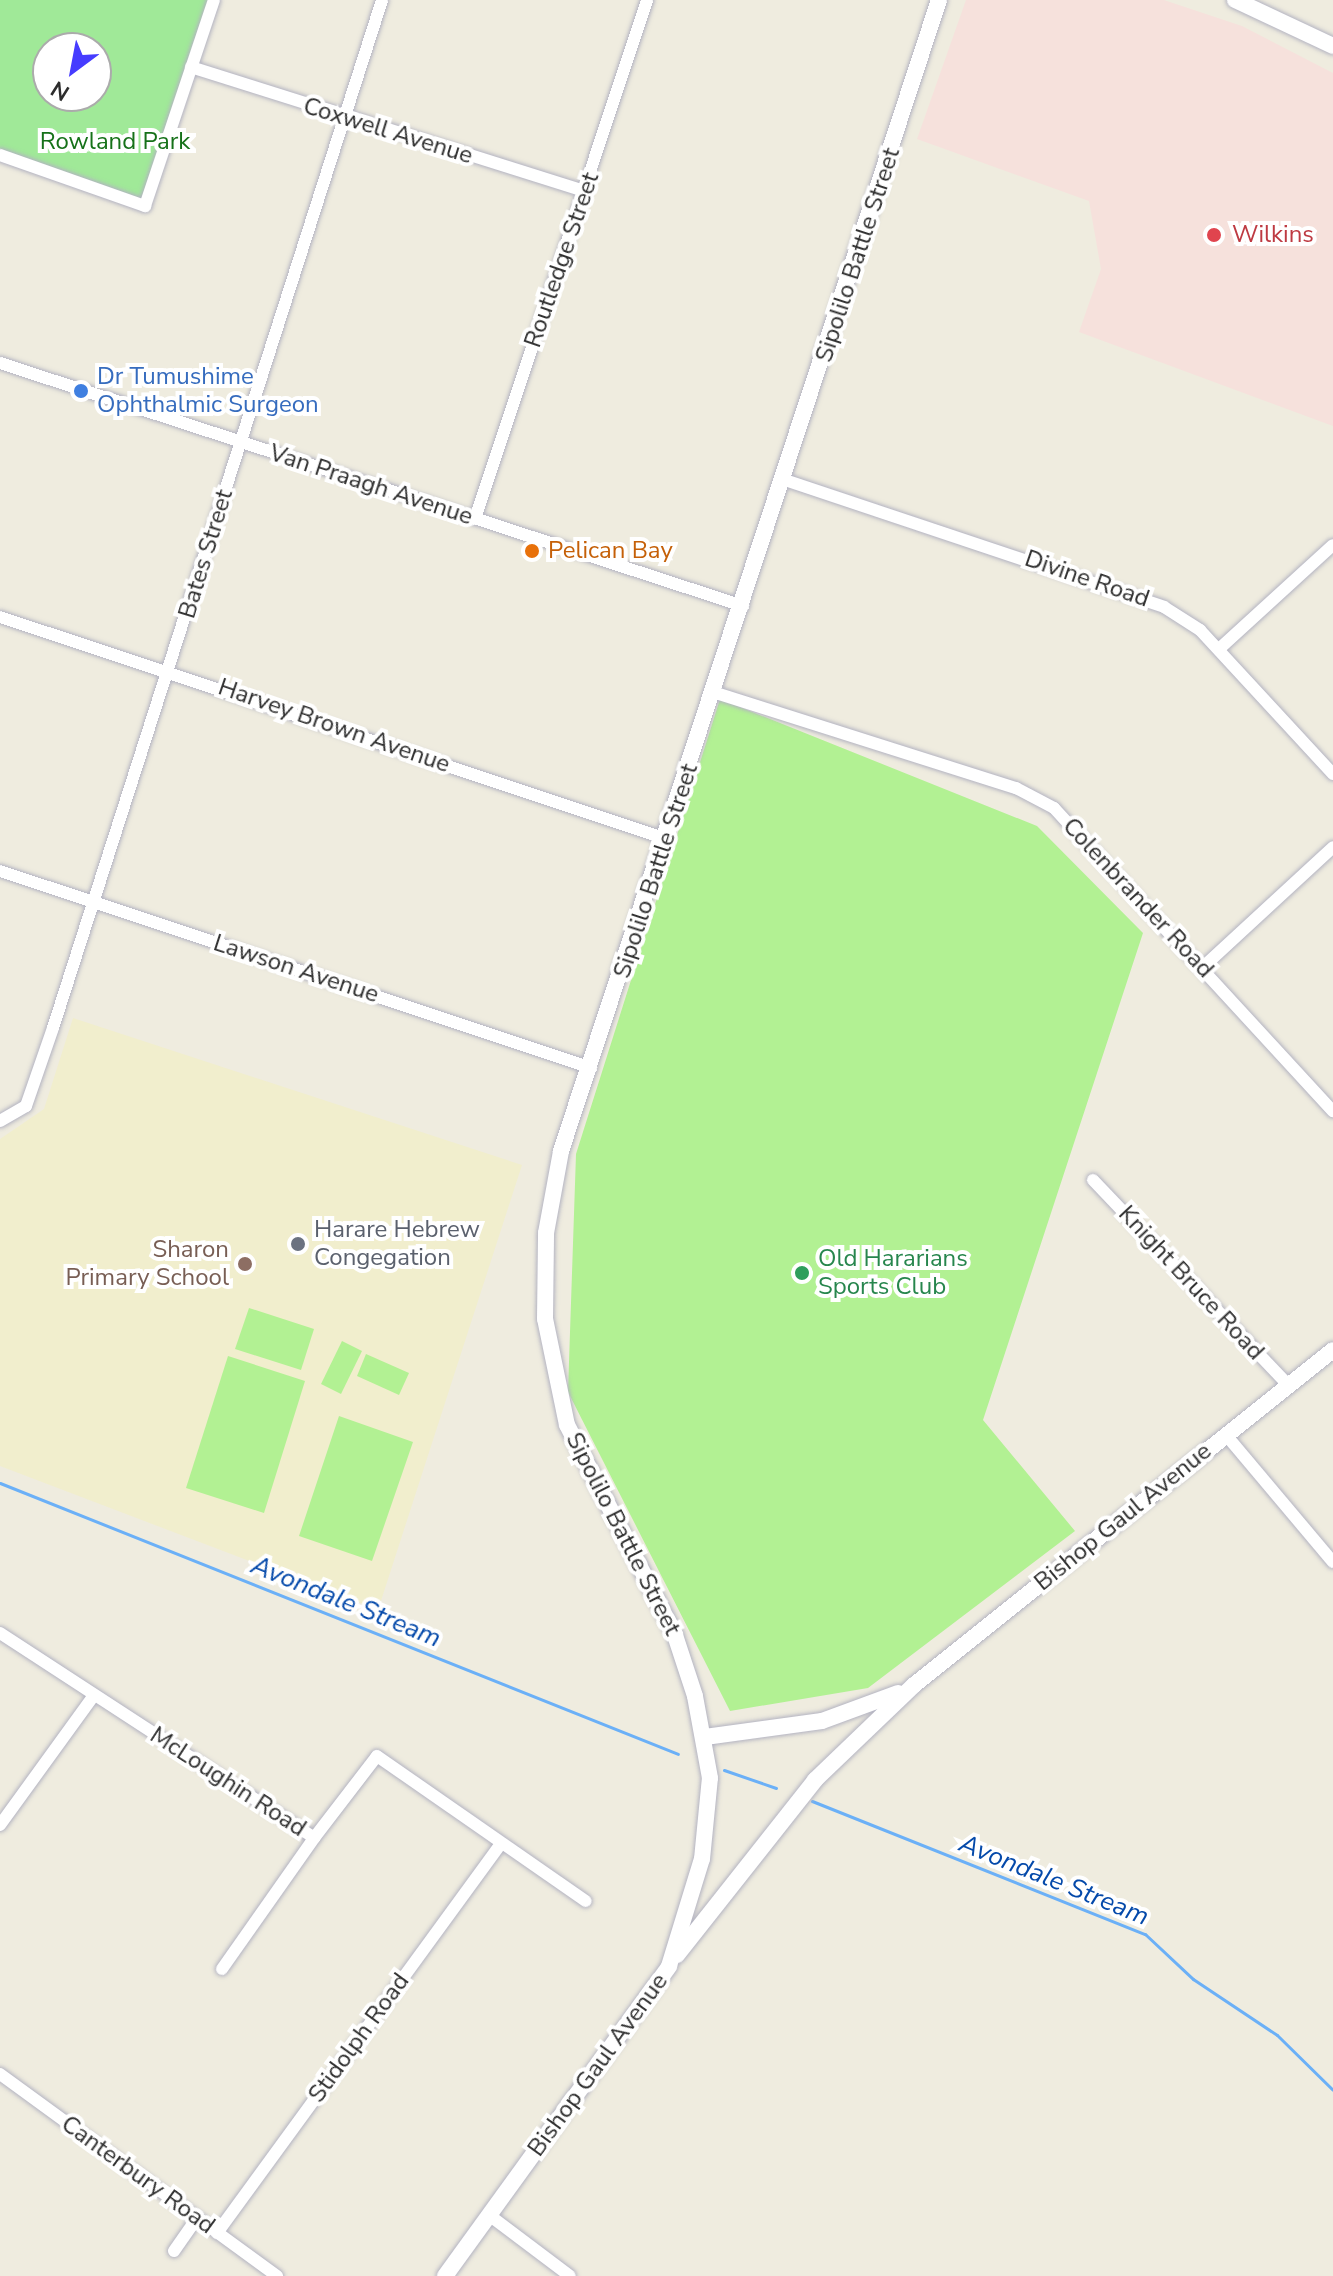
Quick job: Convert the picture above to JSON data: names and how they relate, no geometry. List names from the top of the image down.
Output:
{
  "streets": {
    "main road": ["Sipolilo Battle Street", "Bishop Gaul Avenue"],
    "street": [
      "Coxwell Avenue",
      "Routledge Street",
      "Van Praagh Avenue",
      "Bates Street",
      "Divine Road",
      "Harvey Brown Avenue",
      "Colenbrander Road",
      "Lawson Avenue",
      "Knight Bruce Road",
      "McLoughin Road",
      "Stidolph Road",
      "Canterbury Road"
    ]
  },
  "crossings": [
    ["Coxwell Avenue", "Routledge Street"],
    ["Coxwell Avenue", "Bates Street"],
    ["Sipolilo Battle Street", "Van Praagh Avenue"],
    ["Sipolilo Battle Street", "Divine Road"],
    ["Sipolilo Battle Street", "Harvey Brown Avenue"],
    ["Sipolilo Battle Street", "Colenbrander Road"],
    ["Sipolilo Battle Street", "Lawson Avenue"],
    ["Sipolilo Battle Street", "Bishop Gaul Avenue"],
    ["Routledge Street", "Van Praagh Avenue"],
    ["Van Praagh Avenue", "Bates Street"],
    ["Bates Street", "Harvey Brown Avenue"],
    ["Bates Street", "Lawson Avenue"],
    ["Knight Bruce Road", "Bishop Gaul Avenue"],
    ["McLoughin Road", "Stidolph Road"],
    ["Stidolph Road", "Canterbury Road"]
  ],
  "water": ["Avondale Stream"],
  "parks": ["Rowland Park"],
  "places": [
    "Wilkins",
    "Dr Tumushime Ophthalmic Surgeon",
    "Pelican Bay",
    "Harare Hebrew Congegation",
    "Sharon Primary School",
    "Old Hararians Sports Club"
  ],
  "north": "bottom left"
}
